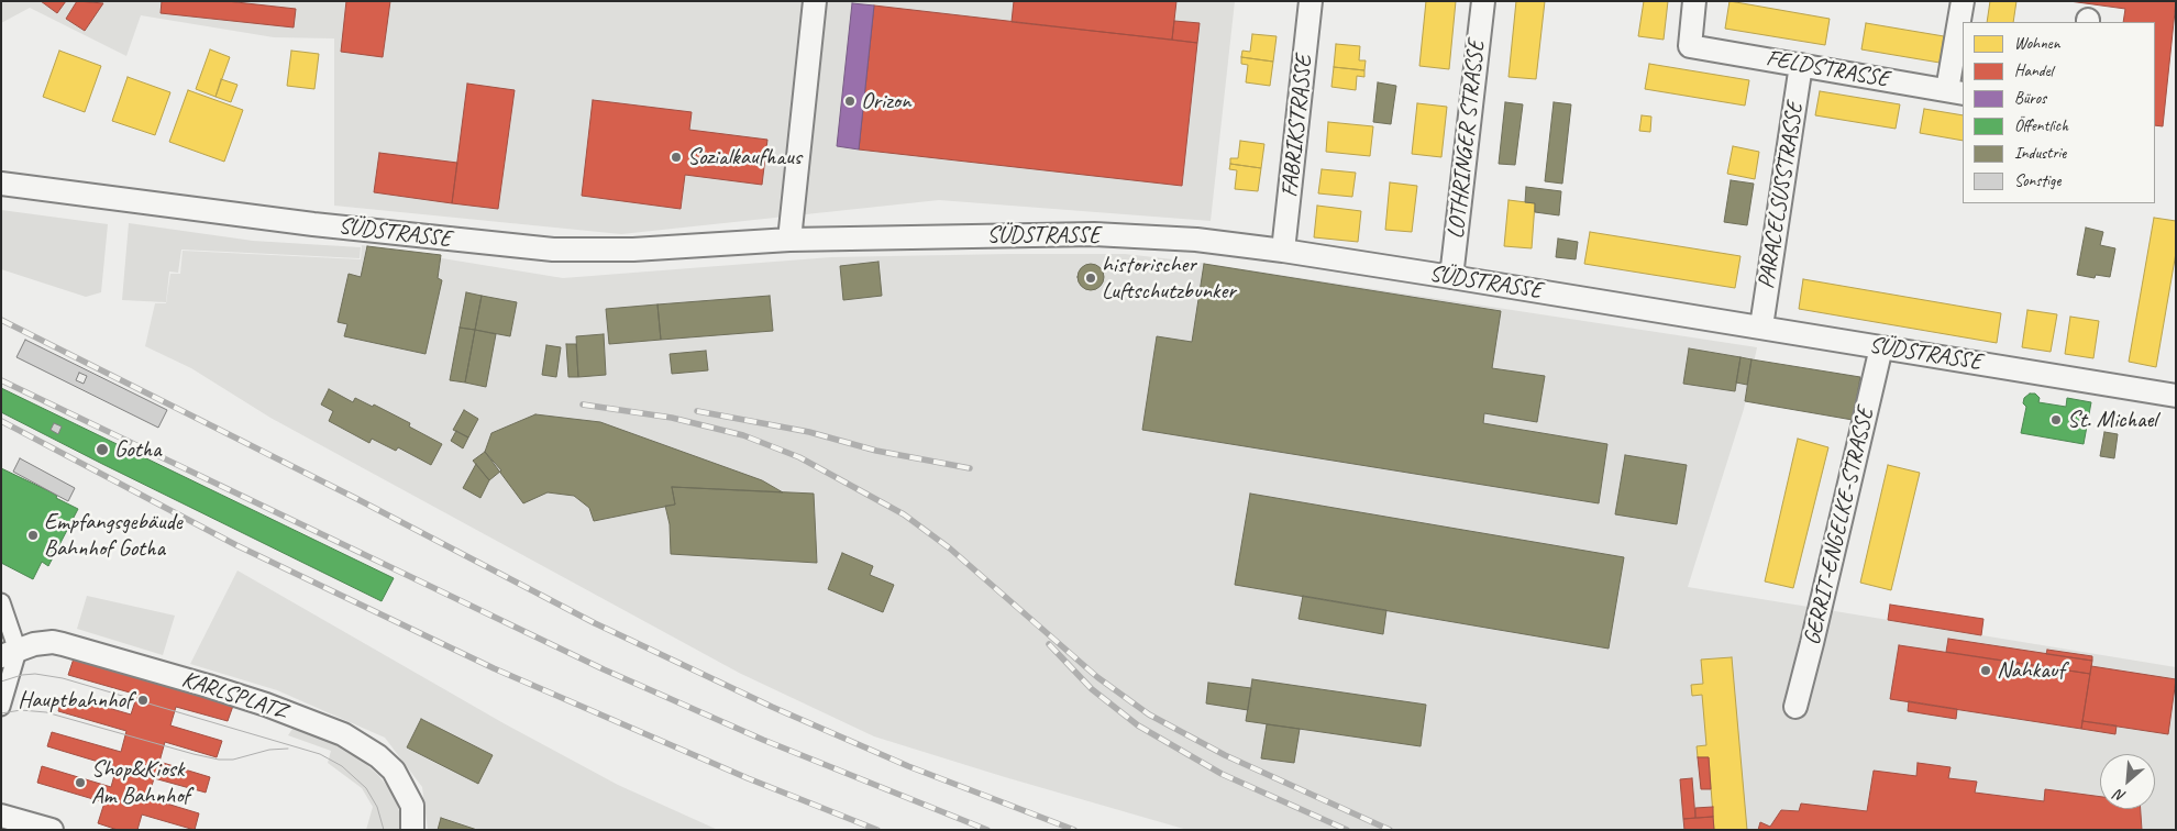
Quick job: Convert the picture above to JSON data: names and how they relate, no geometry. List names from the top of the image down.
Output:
{
  "streets": {
    "street": [
      "FELDSTRASSE",
      "FABRIKSTRASSE",
      "LOTHRINGER STRASSE",
      "PARACELSUSSTRASSE",
      "SÜDSTRASSE",
      "GERRIT-ENGELKE-STRASSE",
      "KARLSPLATZ"
    ]
  },
  "crossings": [
    ["FELDSTRASSE", "PARACELSUSSTRASSE"],
    ["FABRIKSTRASSE", "SÜDSTRASSE"],
    ["LOTHRINGER STRASSE", "SÜDSTRASSE"],
    ["PARACELSUSSTRASSE", "SÜDSTRASSE"],
    ["SÜDSTRASSE", "GERRIT-ENGELKE-STRASSE"]
  ],
  "places": [
    "Orizon",
    "Sozialkaufhaus",
    "historischer Luftschutzbunker",
    "St. Michael",
    "Gotha",
    "Empfangsgebäude Bahnhof Gotha",
    "Nahkauf",
    "Hauptbahnhof",
    "Shop&Kiosk Am Bahnhof"
  ],
  "legend": [
    "Wohnen",
    "Handel",
    "Büros",
    "Öffentlich",
    "Industrie",
    "Sonstige"
  ],
  "north": "bottom left"
}
